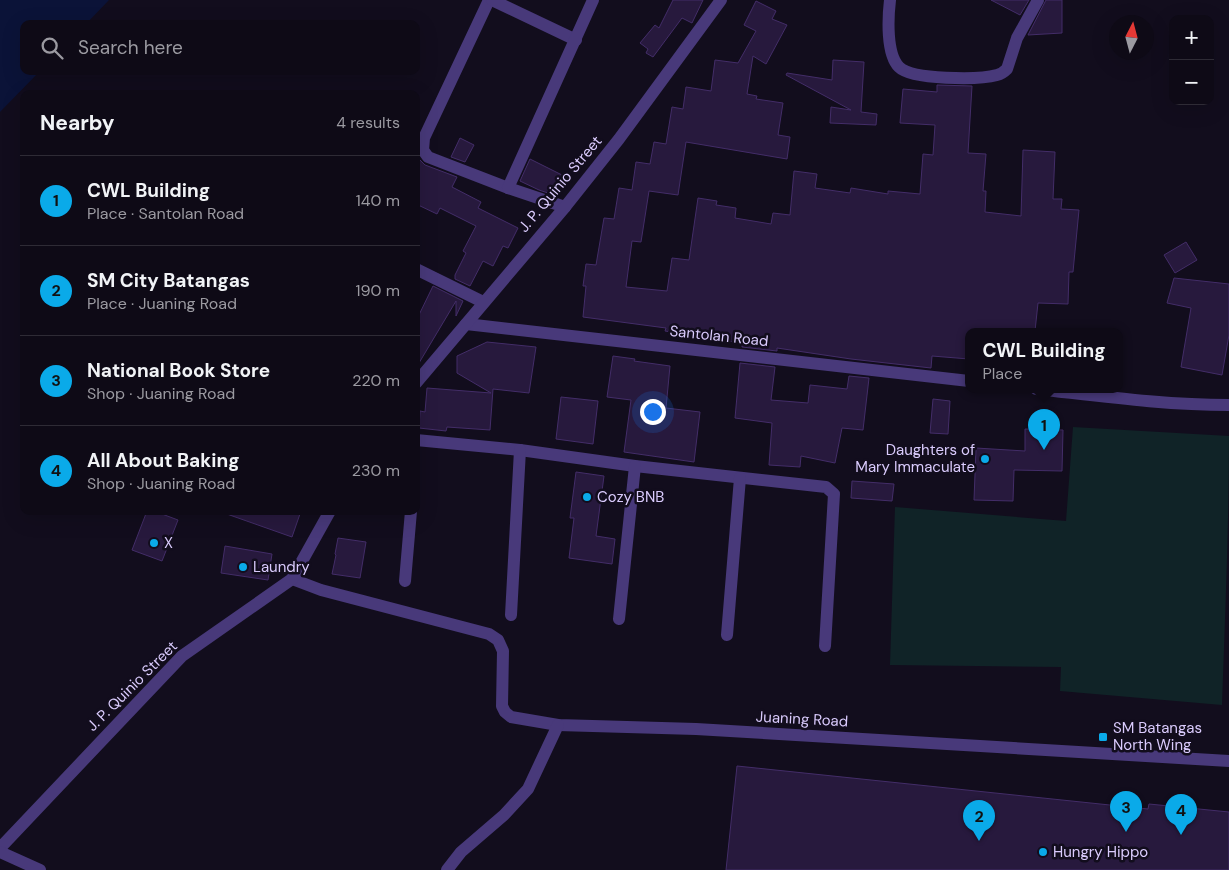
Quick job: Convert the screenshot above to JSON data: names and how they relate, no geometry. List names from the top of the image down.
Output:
{
  "streets": {
    "street": ["J. P. Quinio Street", "Santolan Road", "Juaning Road"]
  },
  "crossings": [
    ["J. P. Quinio Street", "Santolan Road"],
    ["J. P. Quinio Street", "Juaning Road"]
  ],
  "places": {
    "other": [
      "Daughters of Mary Immaculate",
      "Cozy BNB",
      "X",
      "Laundry",
      "Hungry Hippo"
    ],
    "transit": ["SM Batangas North Wing"]
  },
  "north": "top",
  "page": {
    "map_buttons": ["+", "−"],
    "search": "Search here",
    "heading": ["Nearby", "4 results"],
    "list": [
      {
        "mark": "1",
        "name": "CWL Building",
        "note": "Place · Santolan Road",
        "value": "140 m"
      },
      {
        "mark": "2",
        "name": "SM City Batangas",
        "note": "Place · Juaning Road",
        "value": "190 m"
      },
      {
        "mark": "3",
        "name": "National Book Store",
        "note": "Shop · Juaning Road",
        "value": "220 m"
      },
      {
        "mark": "4",
        "name": "All About Baking",
        "note": "Shop · Juaning Road",
        "value": "230 m"
      }
    ],
    "popup": ["CWL Building", "Place"],
    "pins": [
      "1",
      "3",
      "4",
      "2"
    ]
  }
}
